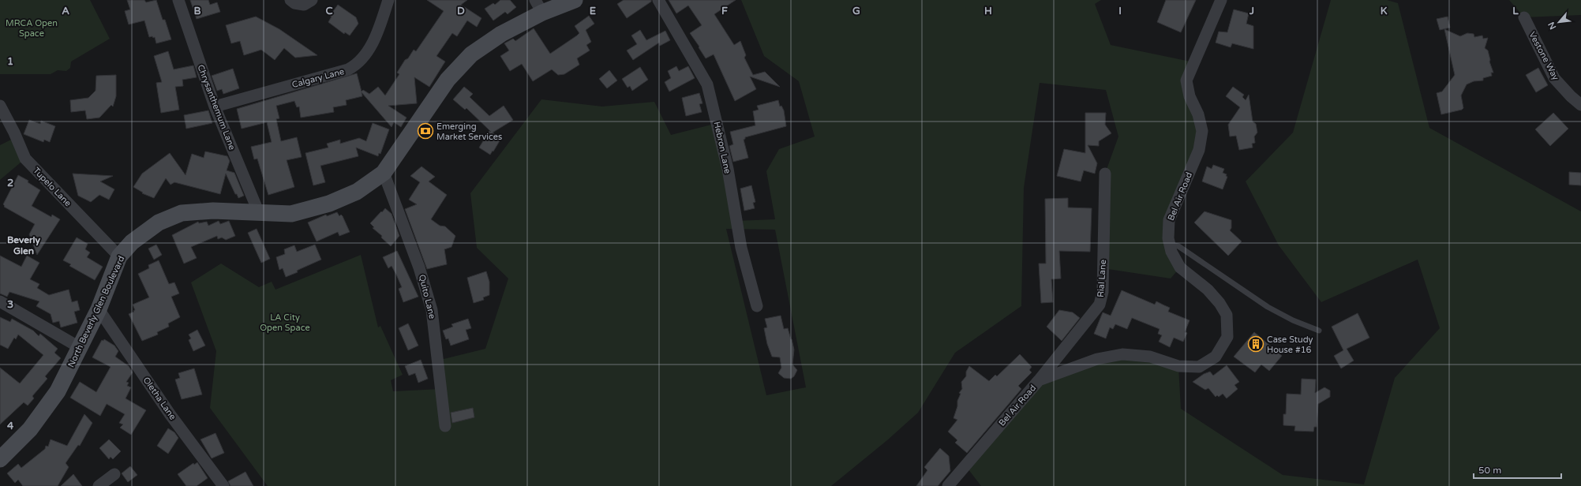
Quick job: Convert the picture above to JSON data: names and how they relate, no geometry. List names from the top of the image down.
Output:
{
  "streets": {
    "main road": ["North Beverly Glen Boulevard"],
    "street": [
      "Vestone Way",
      "Calgary Lane",
      "Chrysanthemum Lane",
      "Hebron Lane",
      "Tupelo Lane",
      "Bel Air Road",
      "Rial Lane",
      "Quito Lane",
      "Oletha Lane"
    ]
  },
  "crossings": [
    ["Calgary Lane", "Chrysanthemum Lane"],
    ["Chrysanthemum Lane", "North Beverly Glen Boulevard"],
    ["Tupelo Lane", "North Beverly Glen Boulevard"],
    ["Bel Air Road", "Rial Lane"],
    ["Quito Lane", "North Beverly Glen Boulevard"],
    ["North Beverly Glen Boulevard", "Oletha Lane"]
  ],
  "districts": ["Beverly Glen"],
  "parks": ["MRCA Open Space", "LA City Open Space"],
  "places": {
    "bank": ["Emerging Market Services"],
    "building": ["Case Study House #16"]
  },
  "scale_bar": "50 m",
  "north": "bottom left",
  "grid": {
    "columns": [
      "A",
      "B",
      "C",
      "D",
      "E",
      "F",
      "G",
      "H",
      "I",
      "J",
      "K",
      "L"
    ],
    "rows": [
      "1",
      "2",
      "3",
      "4"
    ]
  }
}
